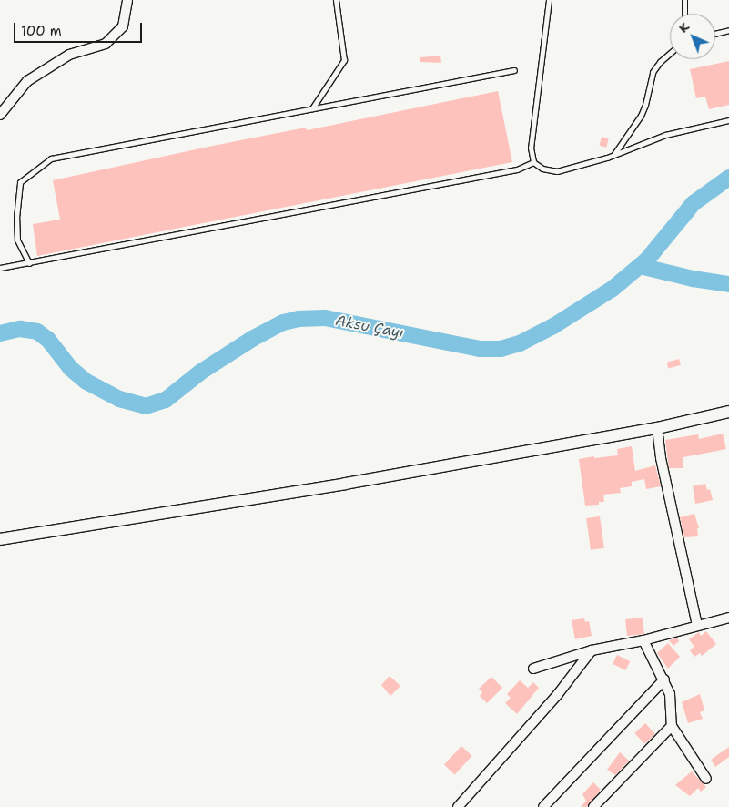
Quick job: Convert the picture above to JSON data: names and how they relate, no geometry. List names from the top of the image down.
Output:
{
  "water": ["Aksu Çayı"],
  "scale_bar": "100 m",
  "north": "top left"
}
